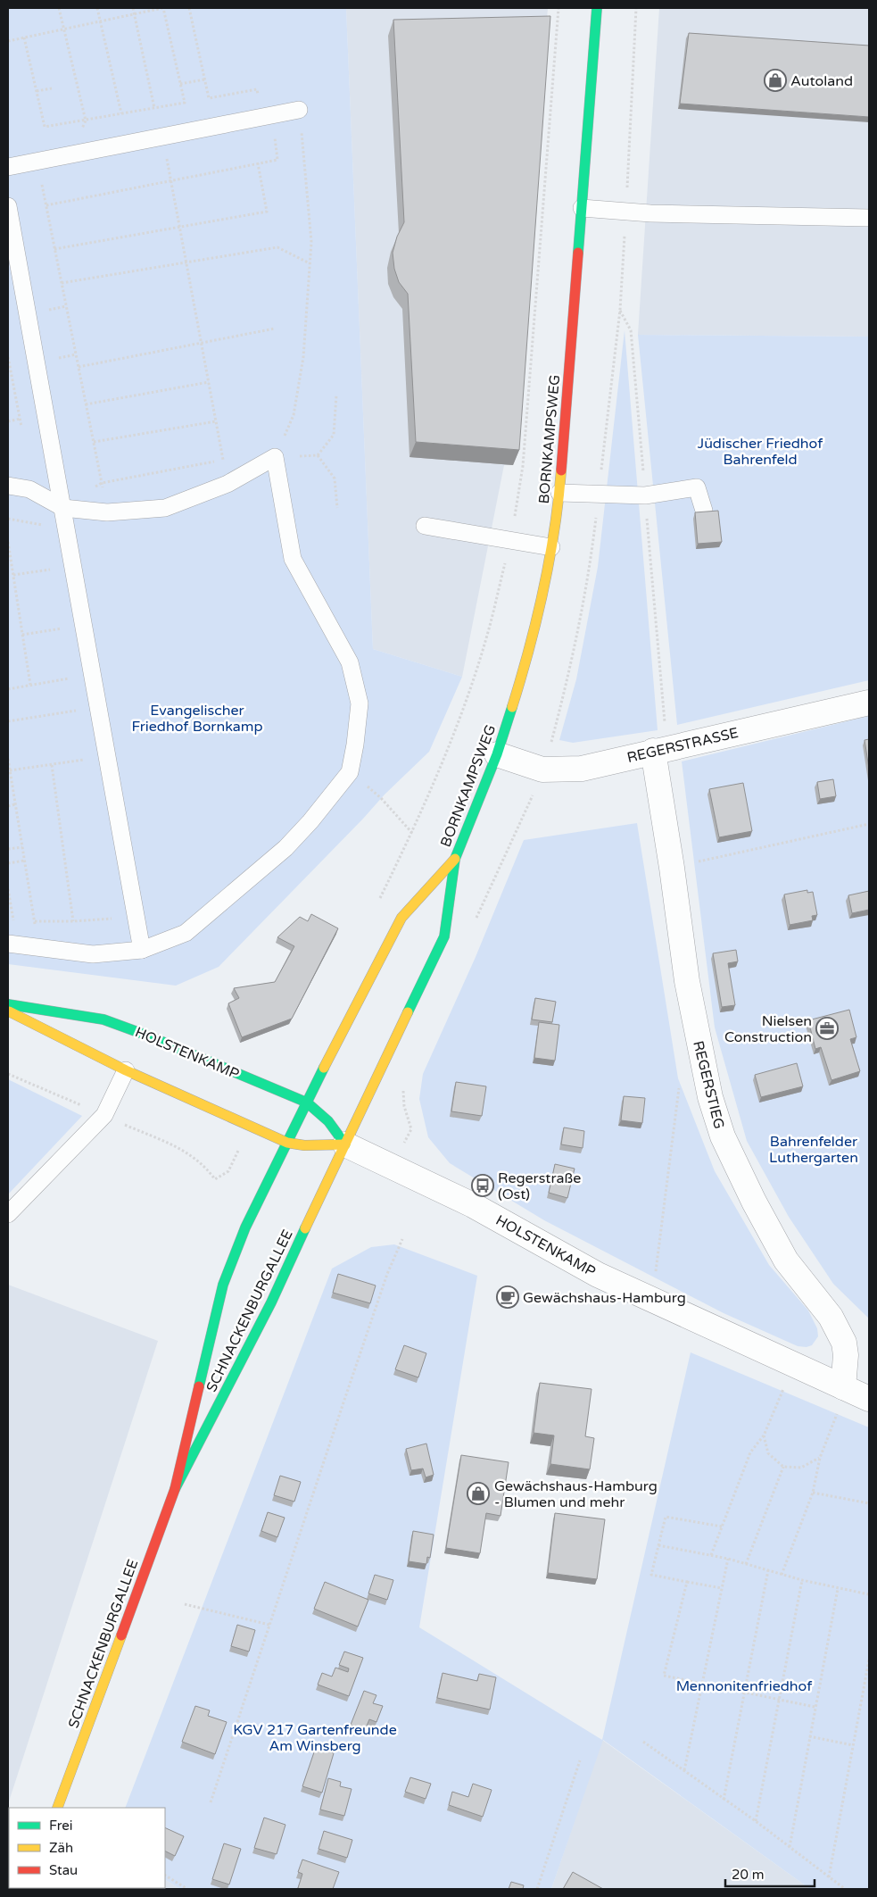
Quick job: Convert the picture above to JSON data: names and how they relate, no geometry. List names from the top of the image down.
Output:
{
  "streets": {
    "main road": ["BORNKAMPSWEG", "HOLSTENKAMP", "SCHNACKENBURGALLEE"],
    "street": ["REGERSTRASSE", "REGERSTIEG"]
  },
  "crossings": [
    ["BORNKAMPSWEG", "REGERSTRASSE"],
    ["BORNKAMPSWEG", "HOLSTENKAMP"],
    ["BORNKAMPSWEG", "SCHNACKENBURGALLEE"],
    ["REGERSTRASSE", "REGERSTIEG"],
    ["HOLSTENKAMP", "REGERSTIEG"],
    ["HOLSTENKAMP", "SCHNACKENBURGALLEE"]
  ],
  "parks": [
    "Jüdischer Friedhof Bahrenfeld",
    "Evangelischer Friedhof Bornkamp",
    "Bahrenfelder Luthergarten",
    "Mennonitenfriedhof",
    "KGV 217 Gartenfreunde Am Winsberg"
  ],
  "places": {
    "shop": ["Autoland", "Gewächshaus-Hamburg - Blumen und mehr"],
    "office": ["Nielsen Construction"],
    "bus stop": ["Regerstraße (Ost)"],
    "cafe": ["Gewächshaus-Hamburg"]
  },
  "legend": ["Frei", "Zäh", "Stau"],
  "scale_bar": "20 m"
}
